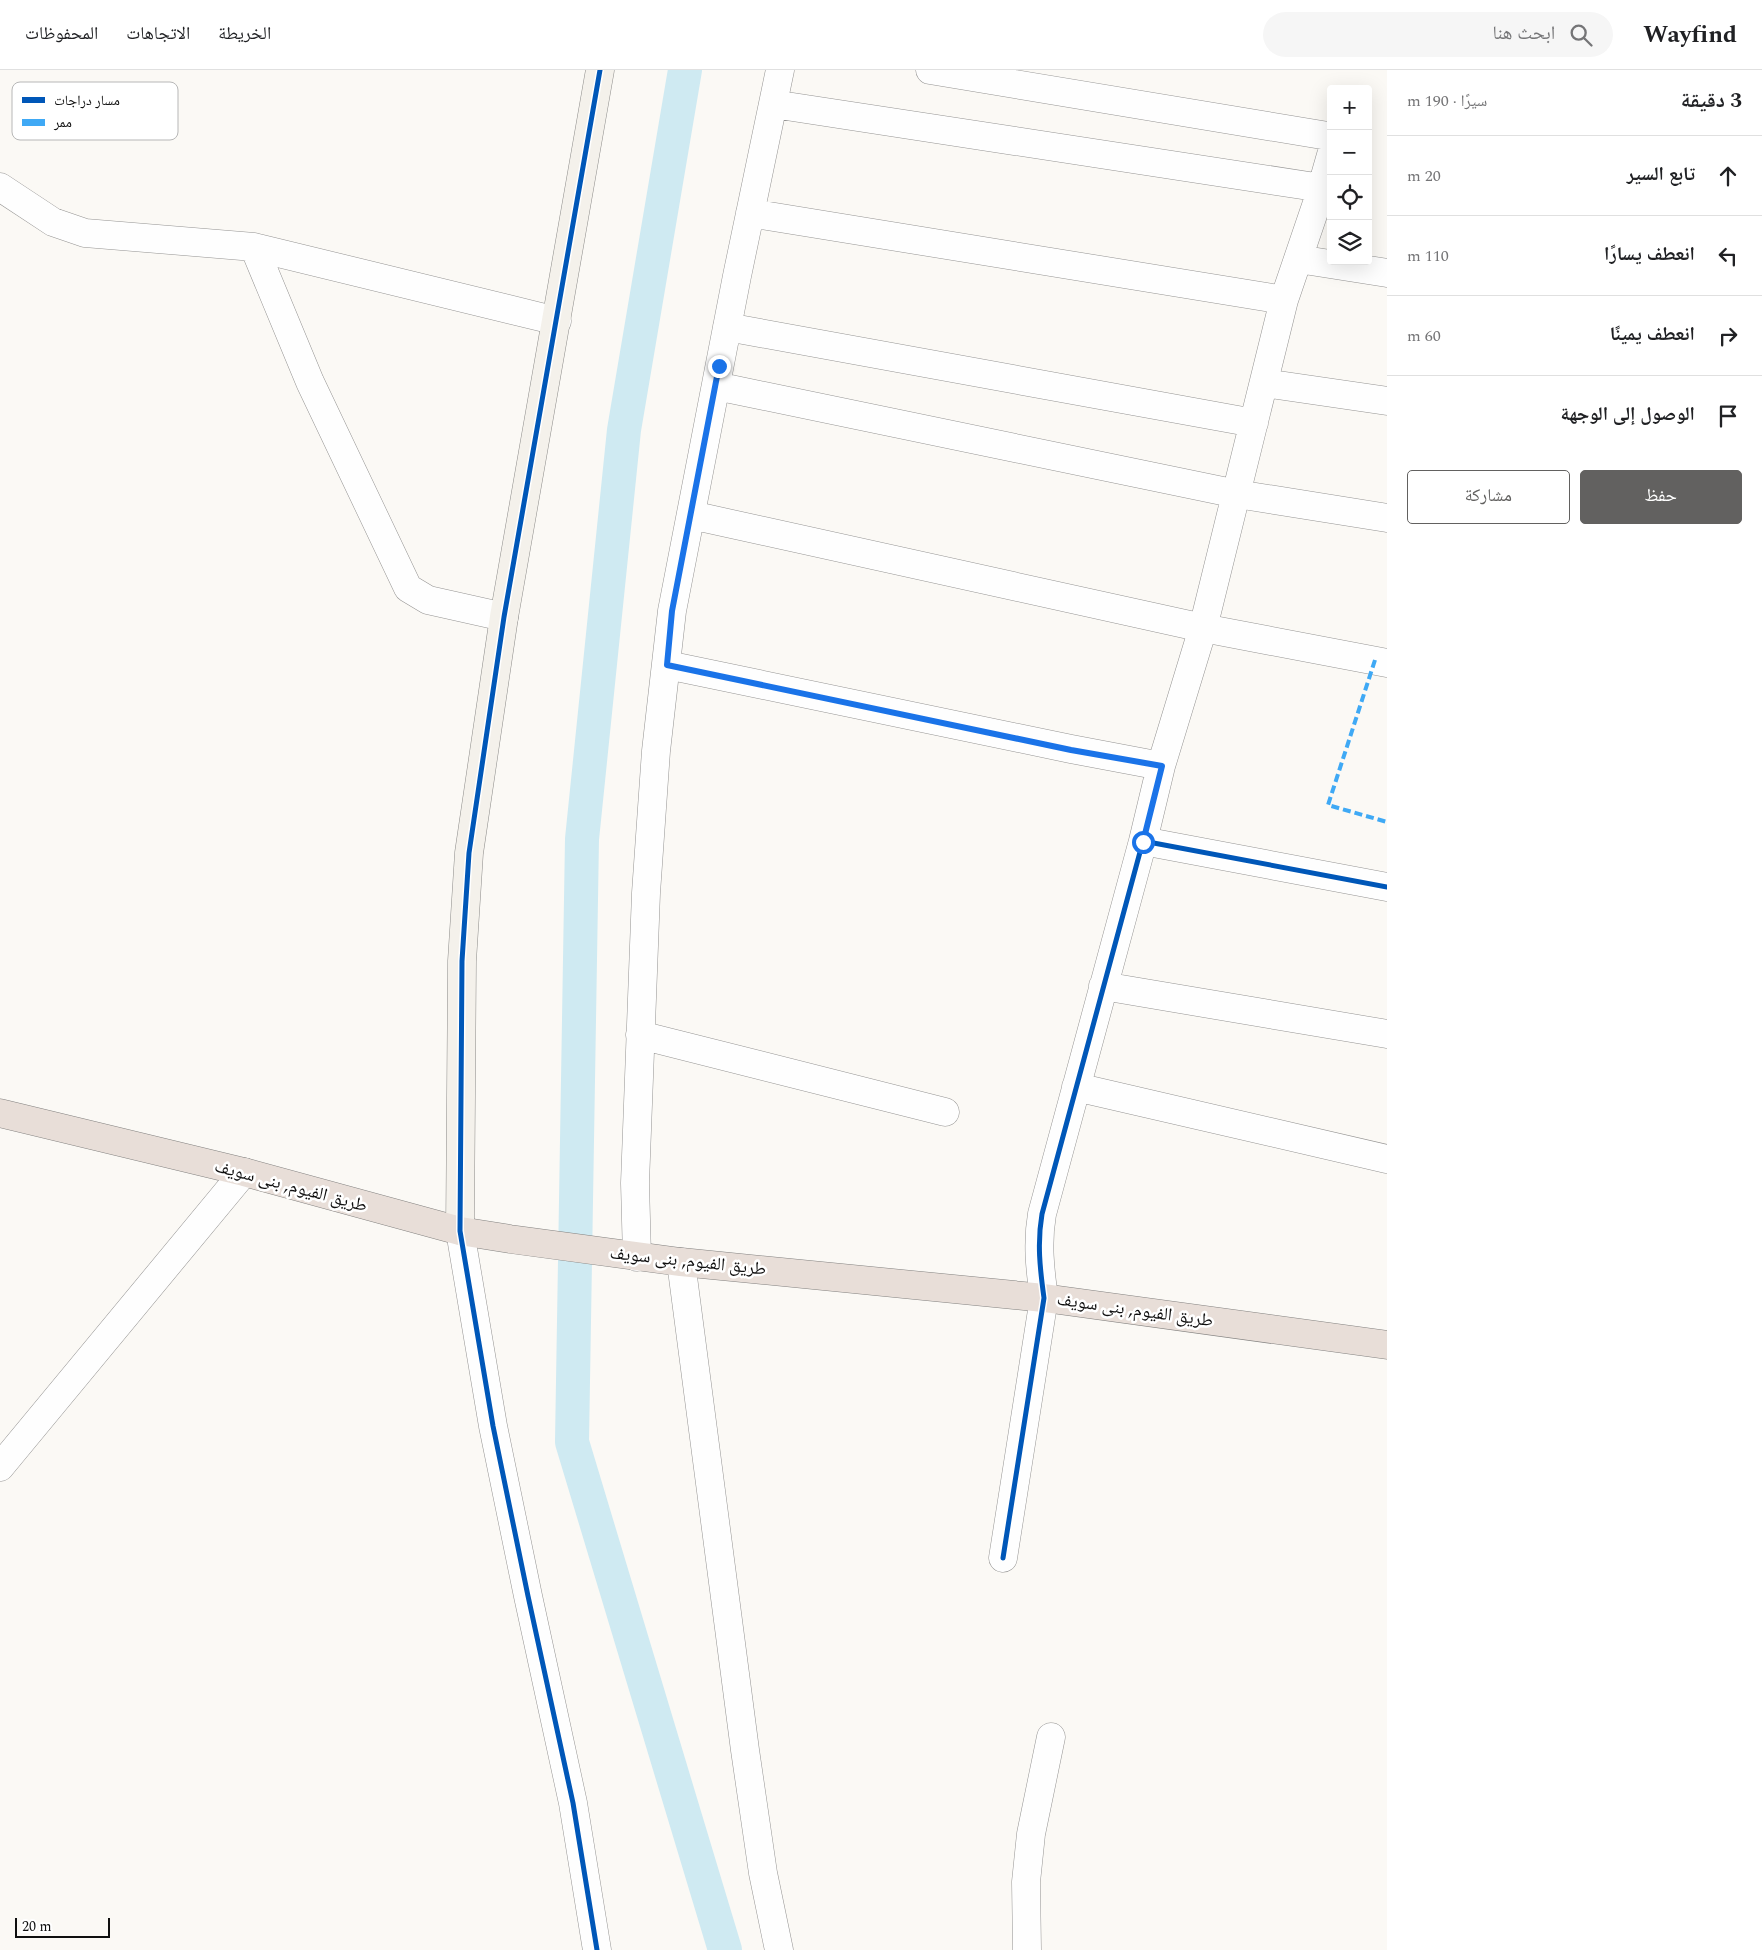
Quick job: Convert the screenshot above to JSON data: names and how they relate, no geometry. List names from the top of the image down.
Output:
{
  "streets": {
    "highway": ["طريق الفيوم, بنى سويف"]
  },
  "legend": ["مسار دراجات", "ممر"],
  "scale_bar": "20 m",
  "page": {
    "header": "Wayfind",
    "search": "ابحث هنا",
    "nav": ["الخريطة", "الاتجاهات", "المحفوظات"],
    "heading": ["3 دقيقة", "سيرًا · 190 m"],
    "map_buttons": ["+", "−"],
    "list": [
      ["تابع السير", "20 m"],
      ["انعطف يسارًا", "110 m"],
      ["انعطف يمينًا", "60 m"],
      "الوصول إلى الوجهة"
    ],
    "buttons": ["حفظ", "مشاركة"],
    "scale": "20 m"
  }
}
